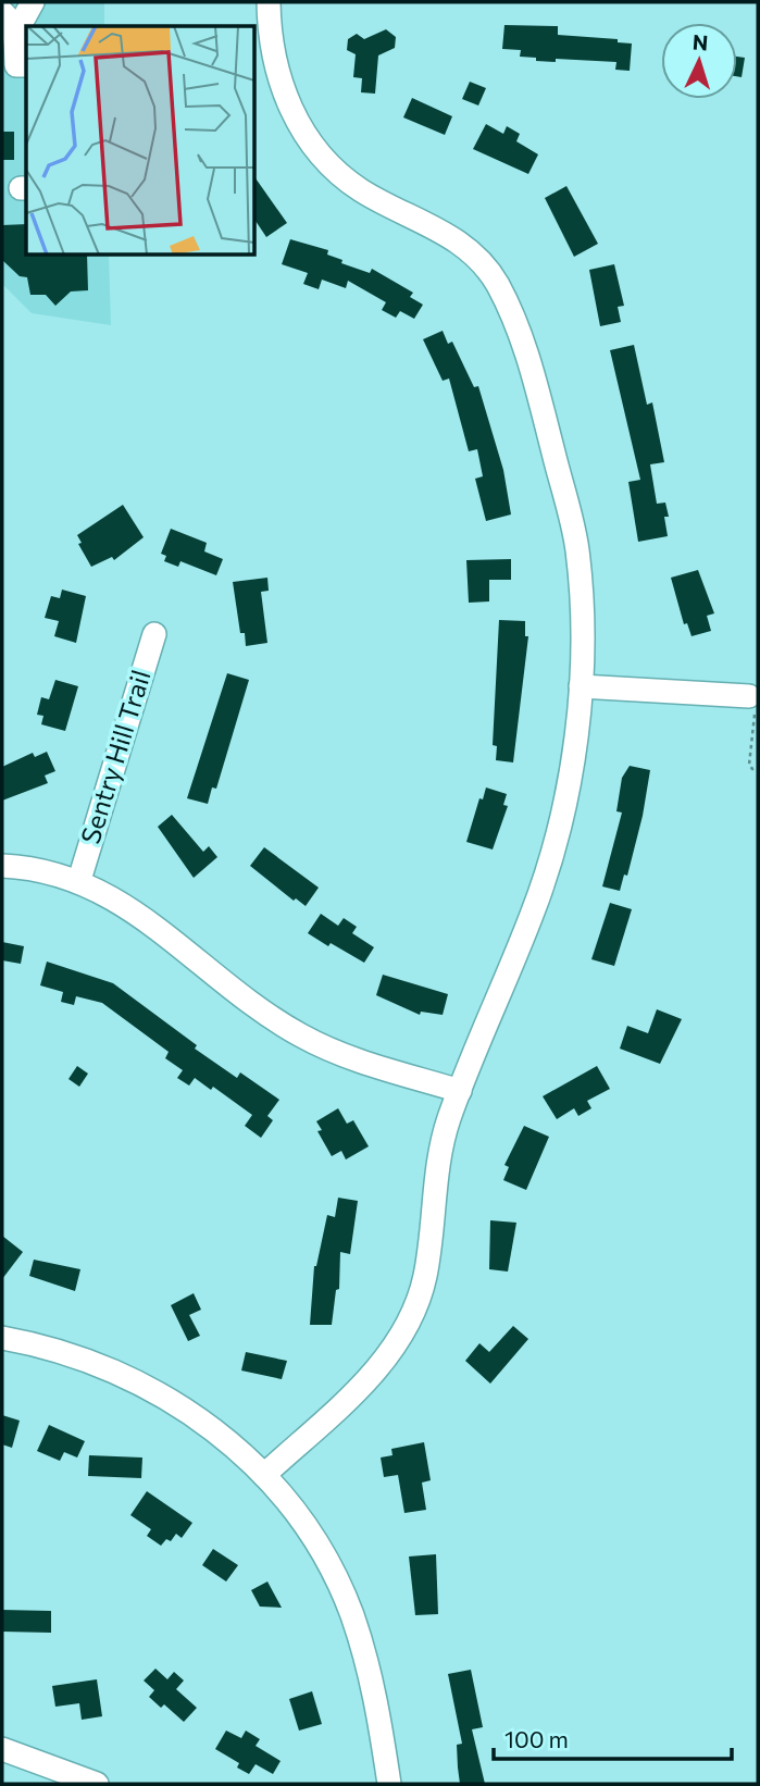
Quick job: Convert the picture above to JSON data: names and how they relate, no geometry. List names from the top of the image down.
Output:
{
  "streets": {
    "street": ["Sentry Hill Trail"]
  },
  "scale_bar": "100 m",
  "north": "top"
}
